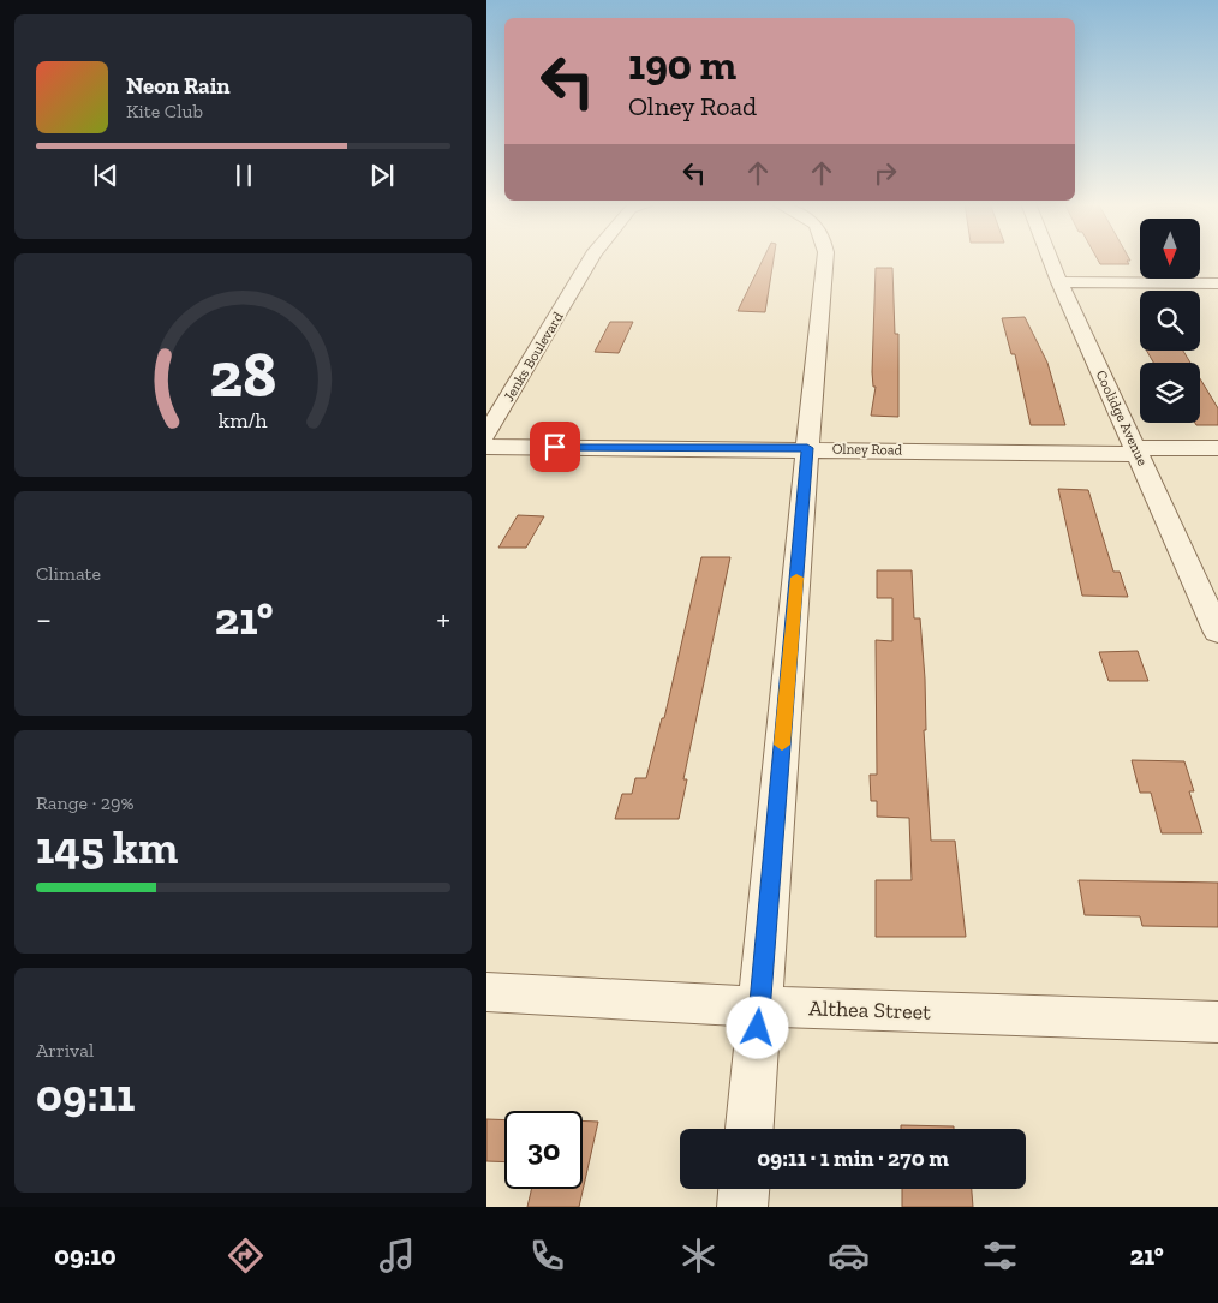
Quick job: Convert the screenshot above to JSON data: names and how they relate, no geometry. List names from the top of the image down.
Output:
{
  "streets": {
    "street": [
      "Jenks Boulevard",
      "Coolidge Avenue",
      "Olney Road",
      "Althea Street"
    ]
  },
  "crossings": [
    ["Coolidge Avenue", "Olney Road"]
  ],
  "north": "bottom",
  "page": {
    "turn": ["190 m", "Olney Road"],
    "song": ["Neon Rain", "Kite Club"],
    "tile": [
      "Climate",
      ["Range · 29%", "145 km"],
      ["Arrival", "09:11"]
    ],
    "heat": ["−", "21°", "+"],
    "limit": "30",
    "trip": "09:11 · 1 min · 270 m",
    "tabs": ["09:10", "21°"],
    "gauge": ["28", "km/h"]
  }
}
